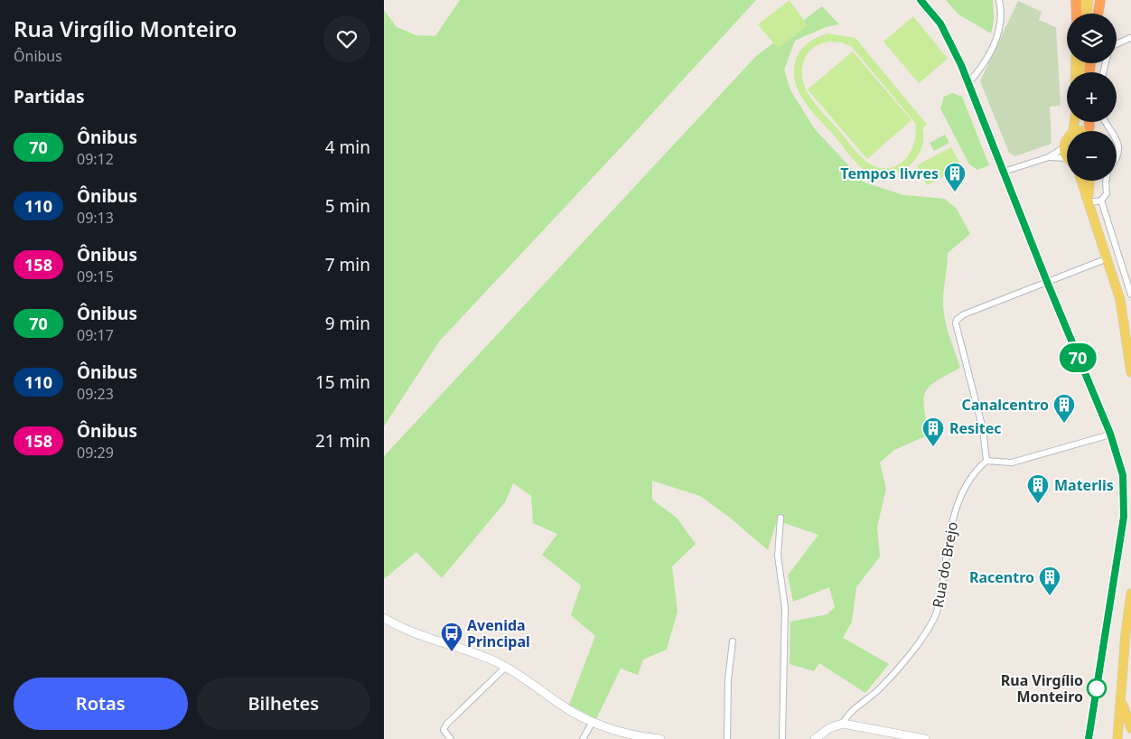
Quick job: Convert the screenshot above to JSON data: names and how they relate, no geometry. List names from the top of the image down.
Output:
{
  "streets": {
    "street": ["Rua do Brejo"]
  },
  "places": {
    "building": [
      "Tempos livres",
      "Canalcentro",
      "Resitec",
      "Materlis",
      "Racentro"
    ],
    "bus stop": ["Avenida Principal"],
    "other": ["Rua Virgílio Monteiro"]
  },
  "lines": ["bus line 70"],
  "page": {
    "heading": [
      ["Rua Virgílio Monteiro", "Ônibus"],
      "Partidas"
    ],
    "on_map": "70",
    "map_buttons": ["+", "−"],
    "list": [
      {
        "mark": "70",
        "name": "Ônibus",
        "note": "09:12",
        "value": "4 min"
      },
      {
        "mark": "110",
        "name": "Ônibus",
        "note": "09:13",
        "value": "5 min"
      },
      {
        "mark": "158",
        "name": "Ônibus",
        "note": "09:15",
        "value": "7 min"
      },
      {
        "mark": "70",
        "name": "Ônibus",
        "note": "09:17",
        "value": "9 min"
      },
      {
        "mark": "110",
        "name": "Ônibus",
        "note": "09:23",
        "value": "15 min"
      },
      {
        "mark": "158",
        "name": "Ônibus",
        "note": "09:29",
        "value": "21 min"
      }
    ],
    "buttons": ["Rotas", "Bilhetes"]
  }
}
